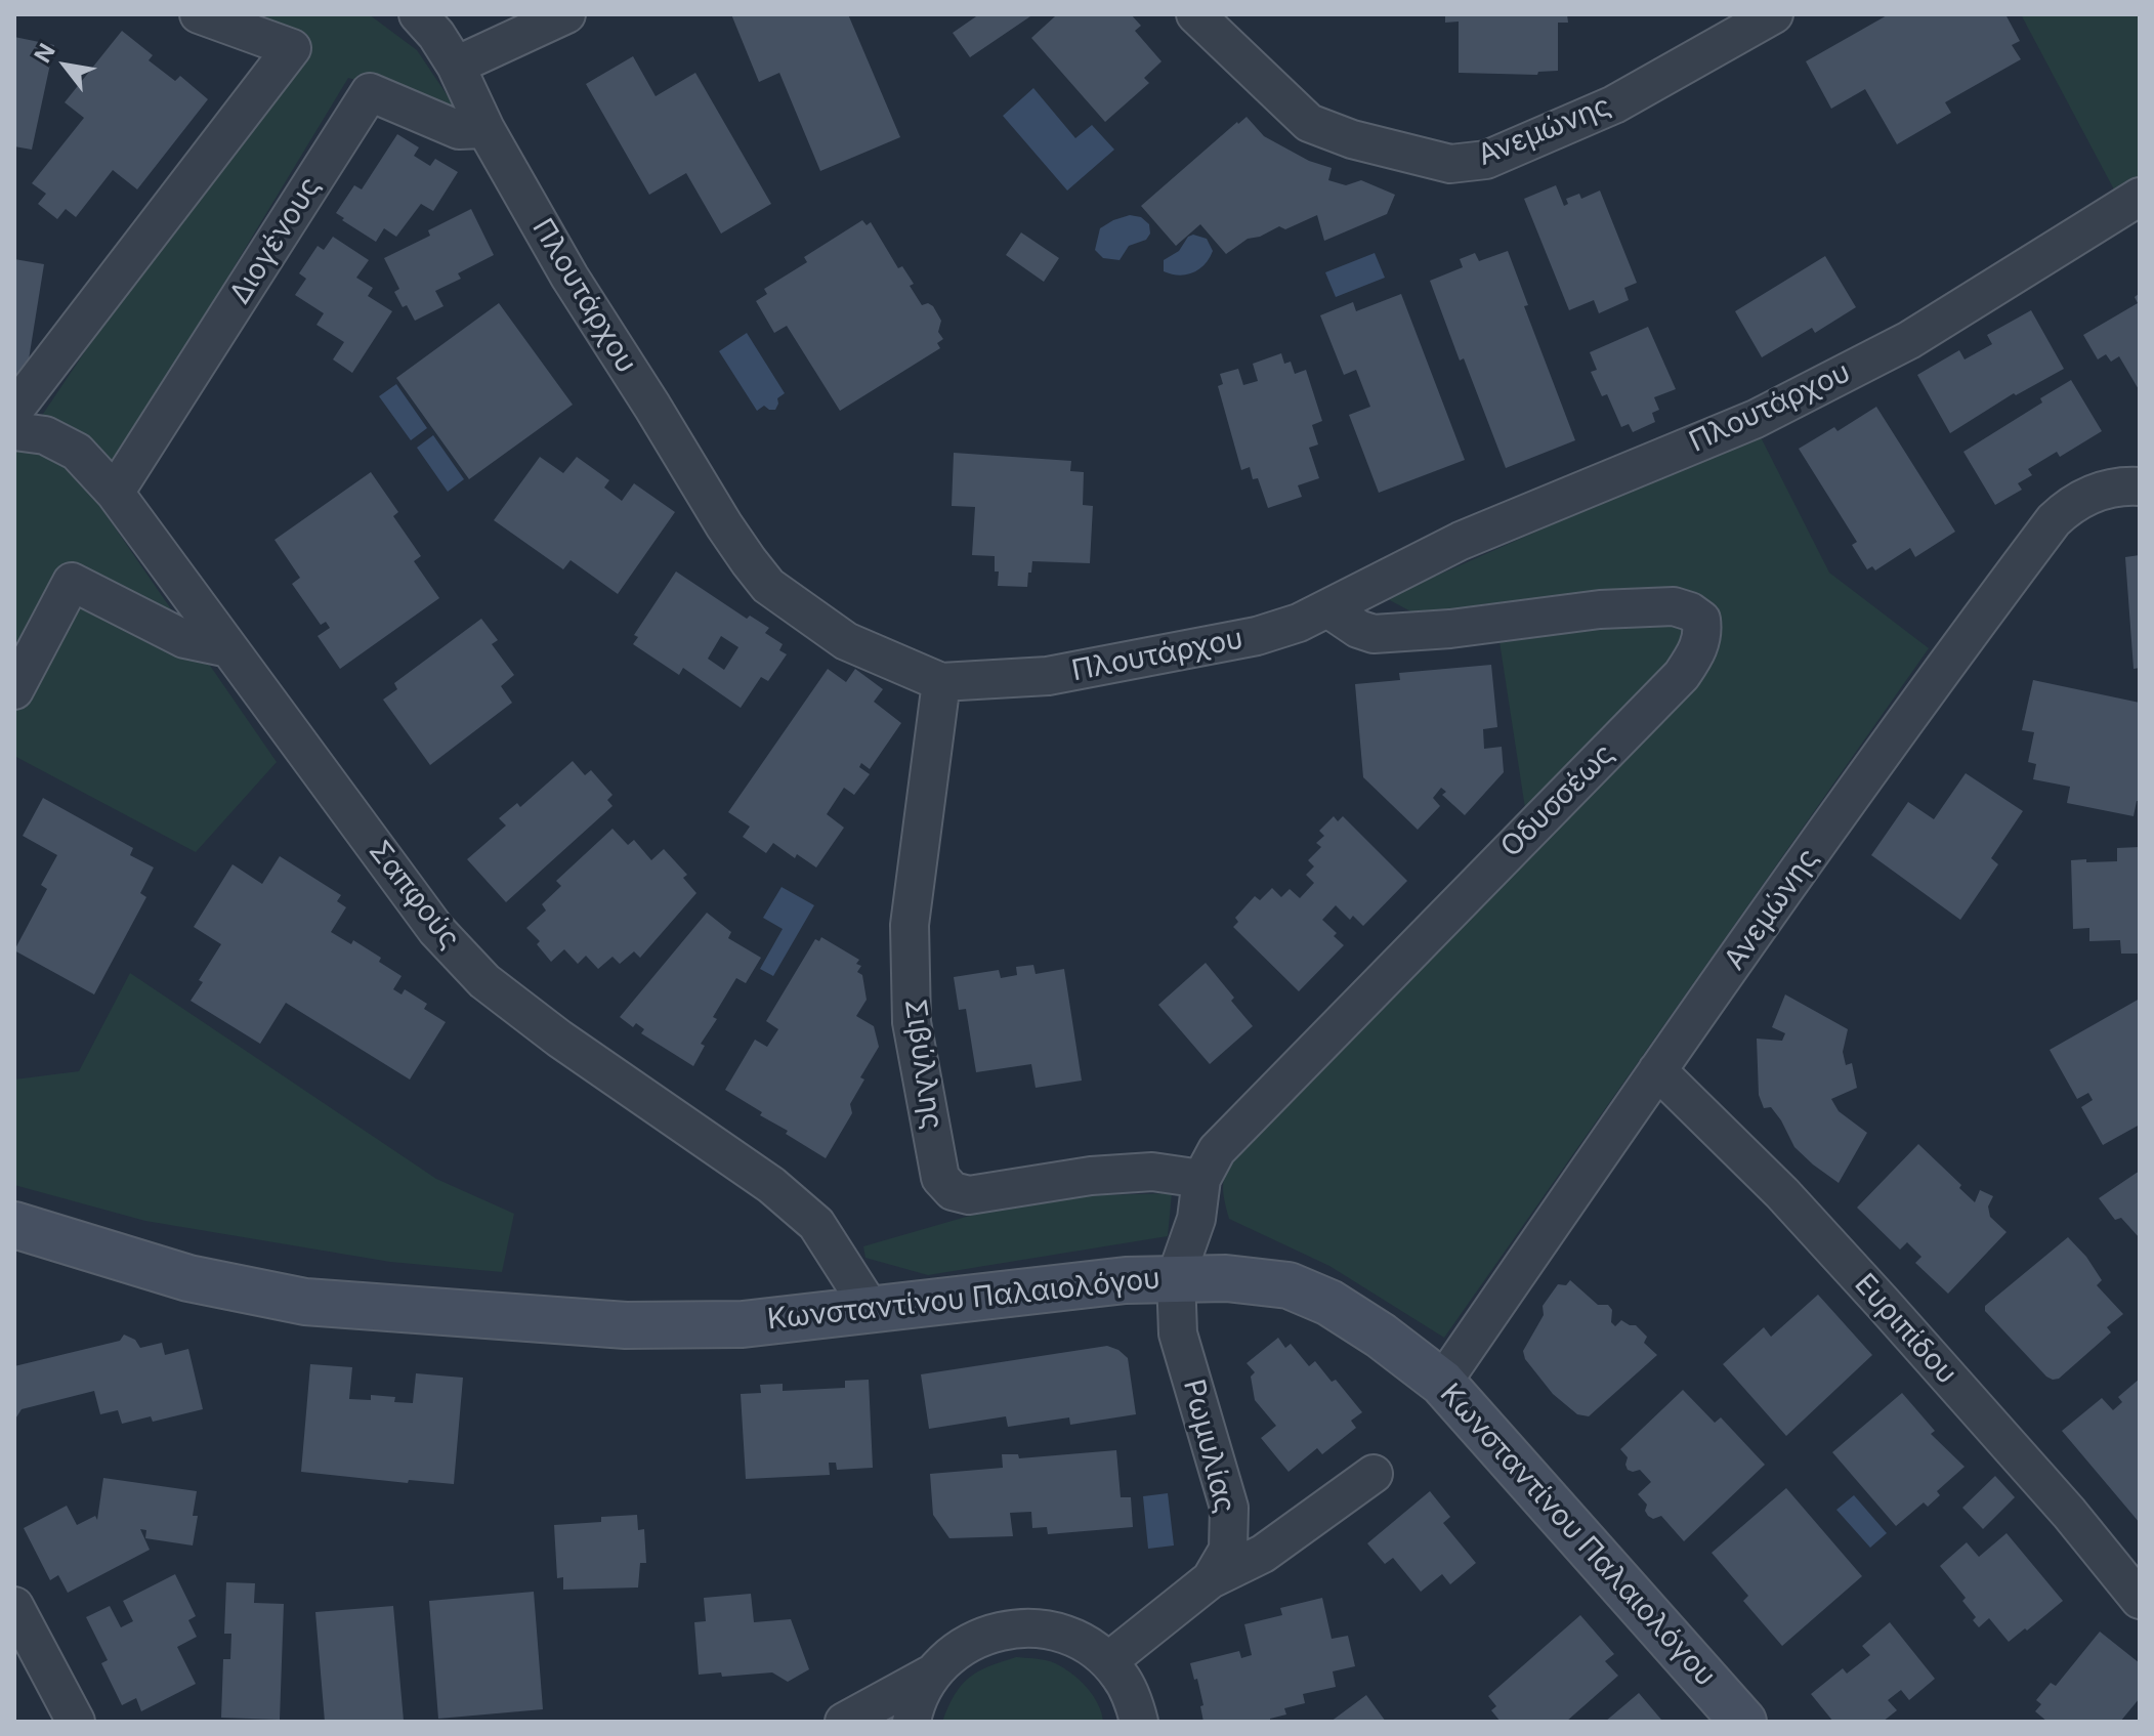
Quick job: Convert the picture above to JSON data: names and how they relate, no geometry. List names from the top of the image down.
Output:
{
  "streets": {
    "street": [
      "Ανεμώνης",
      "Διογένους",
      "Πλουτάρχου",
      "Οδυσσέως",
      "Σαπφούς",
      "Σιβύλλης",
      "Κωνσταντίνου Παλαιολόγου",
      "Ευριπίδου",
      "Ρωμυλίας"
    ]
  },
  "crossings": [
    ["Ανεμώνης", "Κωνσταντίνου Παλαιολόγου"],
    ["Ανεμώνης", "Ευριπίδου"],
    ["Διογένους", "Πλουτάρχου"],
    ["Διογένους", "Σαπφούς"],
    ["Πλουτάρχου", "Οδυσσέως"],
    ["Πλουτάρχου", "Σιβύλλης"],
    ["Οδυσσέως", "Σιβύλλης"],
    ["Οδυσσέως", "Κωνσταντίνου Παλαιολόγου"],
    ["Οδυσσέως", "Ρωμυλίας"],
    ["Σαπφούς", "Κωνσταντίνου Παλαιολόγου"],
    ["Κωνσταντίνου Παλαιολόγου", "Ρωμυλίας"]
  ],
  "north": "top left"
}
